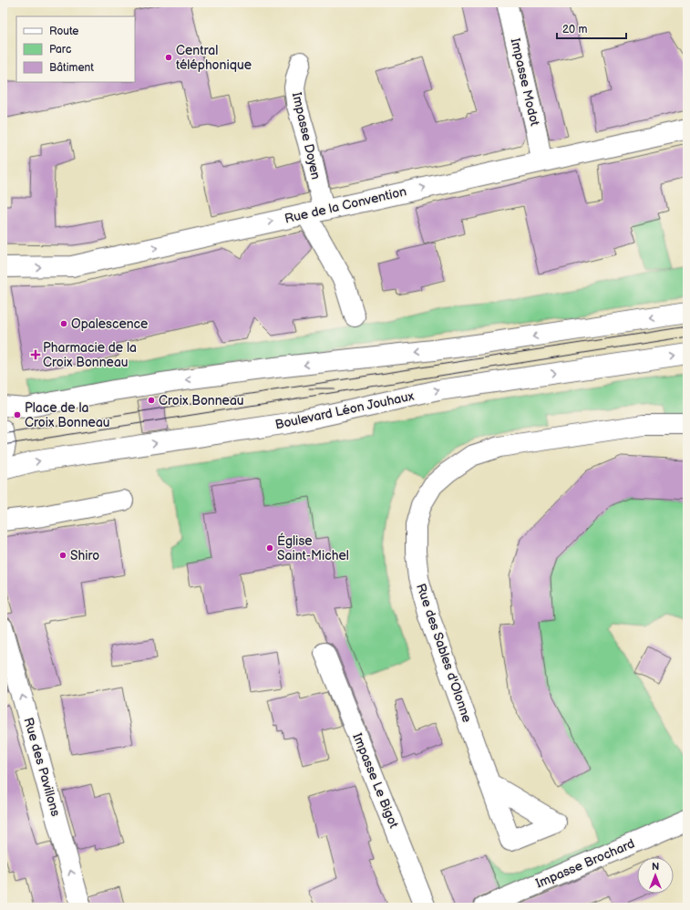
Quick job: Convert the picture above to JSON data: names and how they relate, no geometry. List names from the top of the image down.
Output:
{
  "streets": {
    "street": [
      "Impasse Modot",
      "Impasse Doyen",
      "Rue de la Convention",
      "Boulevard Léon Jouhaux",
      "Rue des Sables d'Olonne",
      "Rue des Pavillons",
      "Impasse Le Bigot",
      "Impasse Brochard"
    ]
  },
  "crossings": [
    ["Impasse Modot", "Rue de la Convention"],
    ["Impasse Doyen", "Rue de la Convention"]
  ],
  "one_way": ["Rue des Pavillons"],
  "places": {
    "other": [
      "Central téléphonique",
      "Opalescence",
      "Croix Bonneau",
      "Place de la Croix Bonneau",
      "Église Saint-Michel",
      "Shiro"
    ],
    "health": ["Pharmacie de la Croix Bonneau"]
  },
  "legend": ["Route", "Parc", "Bâtiment"],
  "scale_bar": "20 m",
  "north": "top"
}
